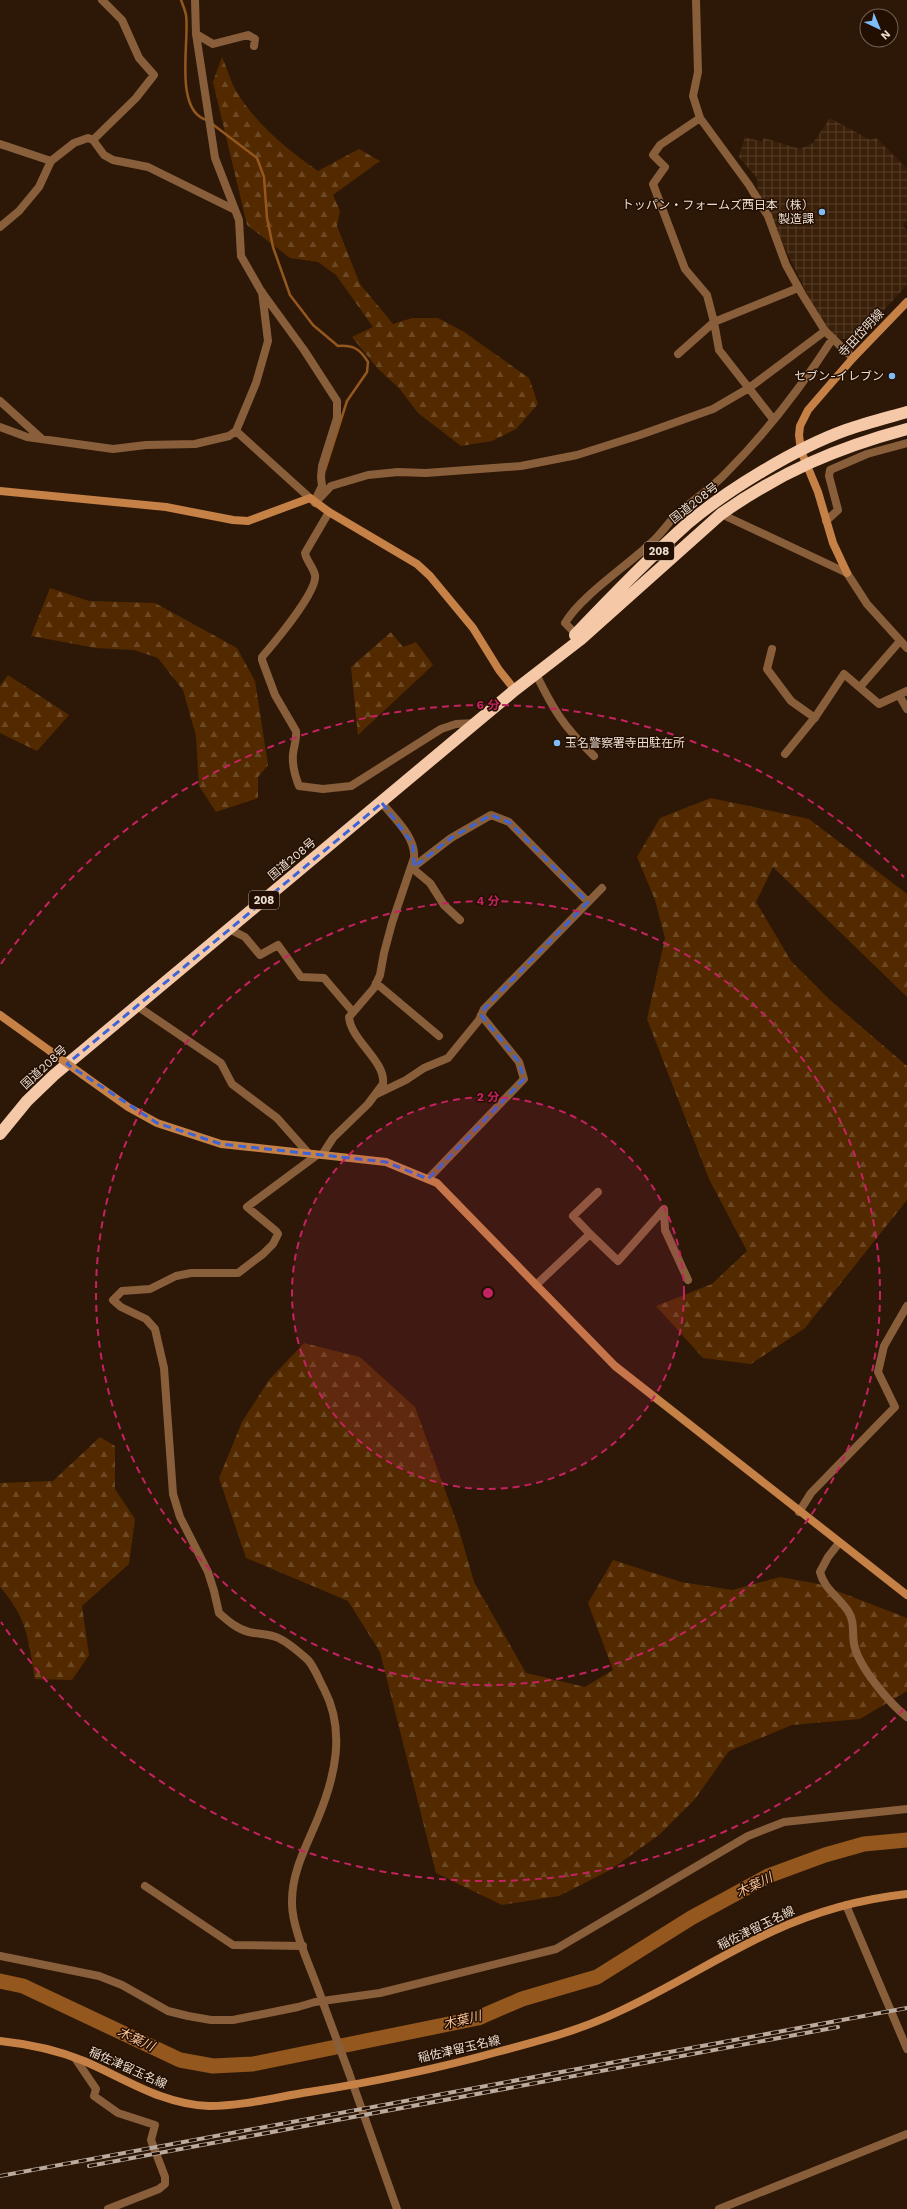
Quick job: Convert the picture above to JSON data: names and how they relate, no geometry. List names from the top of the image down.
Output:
{
  "streets": {
    "highway": ["国道208号", "208"],
    "street": ["寺田岱明線", "稲佐津留玉名線"]
  },
  "crossings": [
    ["寺田岱明線", "国道208号"]
  ],
  "water": ["木葉川"],
  "places": ["トッパン・フォームズ西日本（株） 製造課", "セブン-イレブン", "玉名警察署寺田駐在所"],
  "north": "bottom right",
  "rings": ["6 分", "4 分", "2 分"]
}
